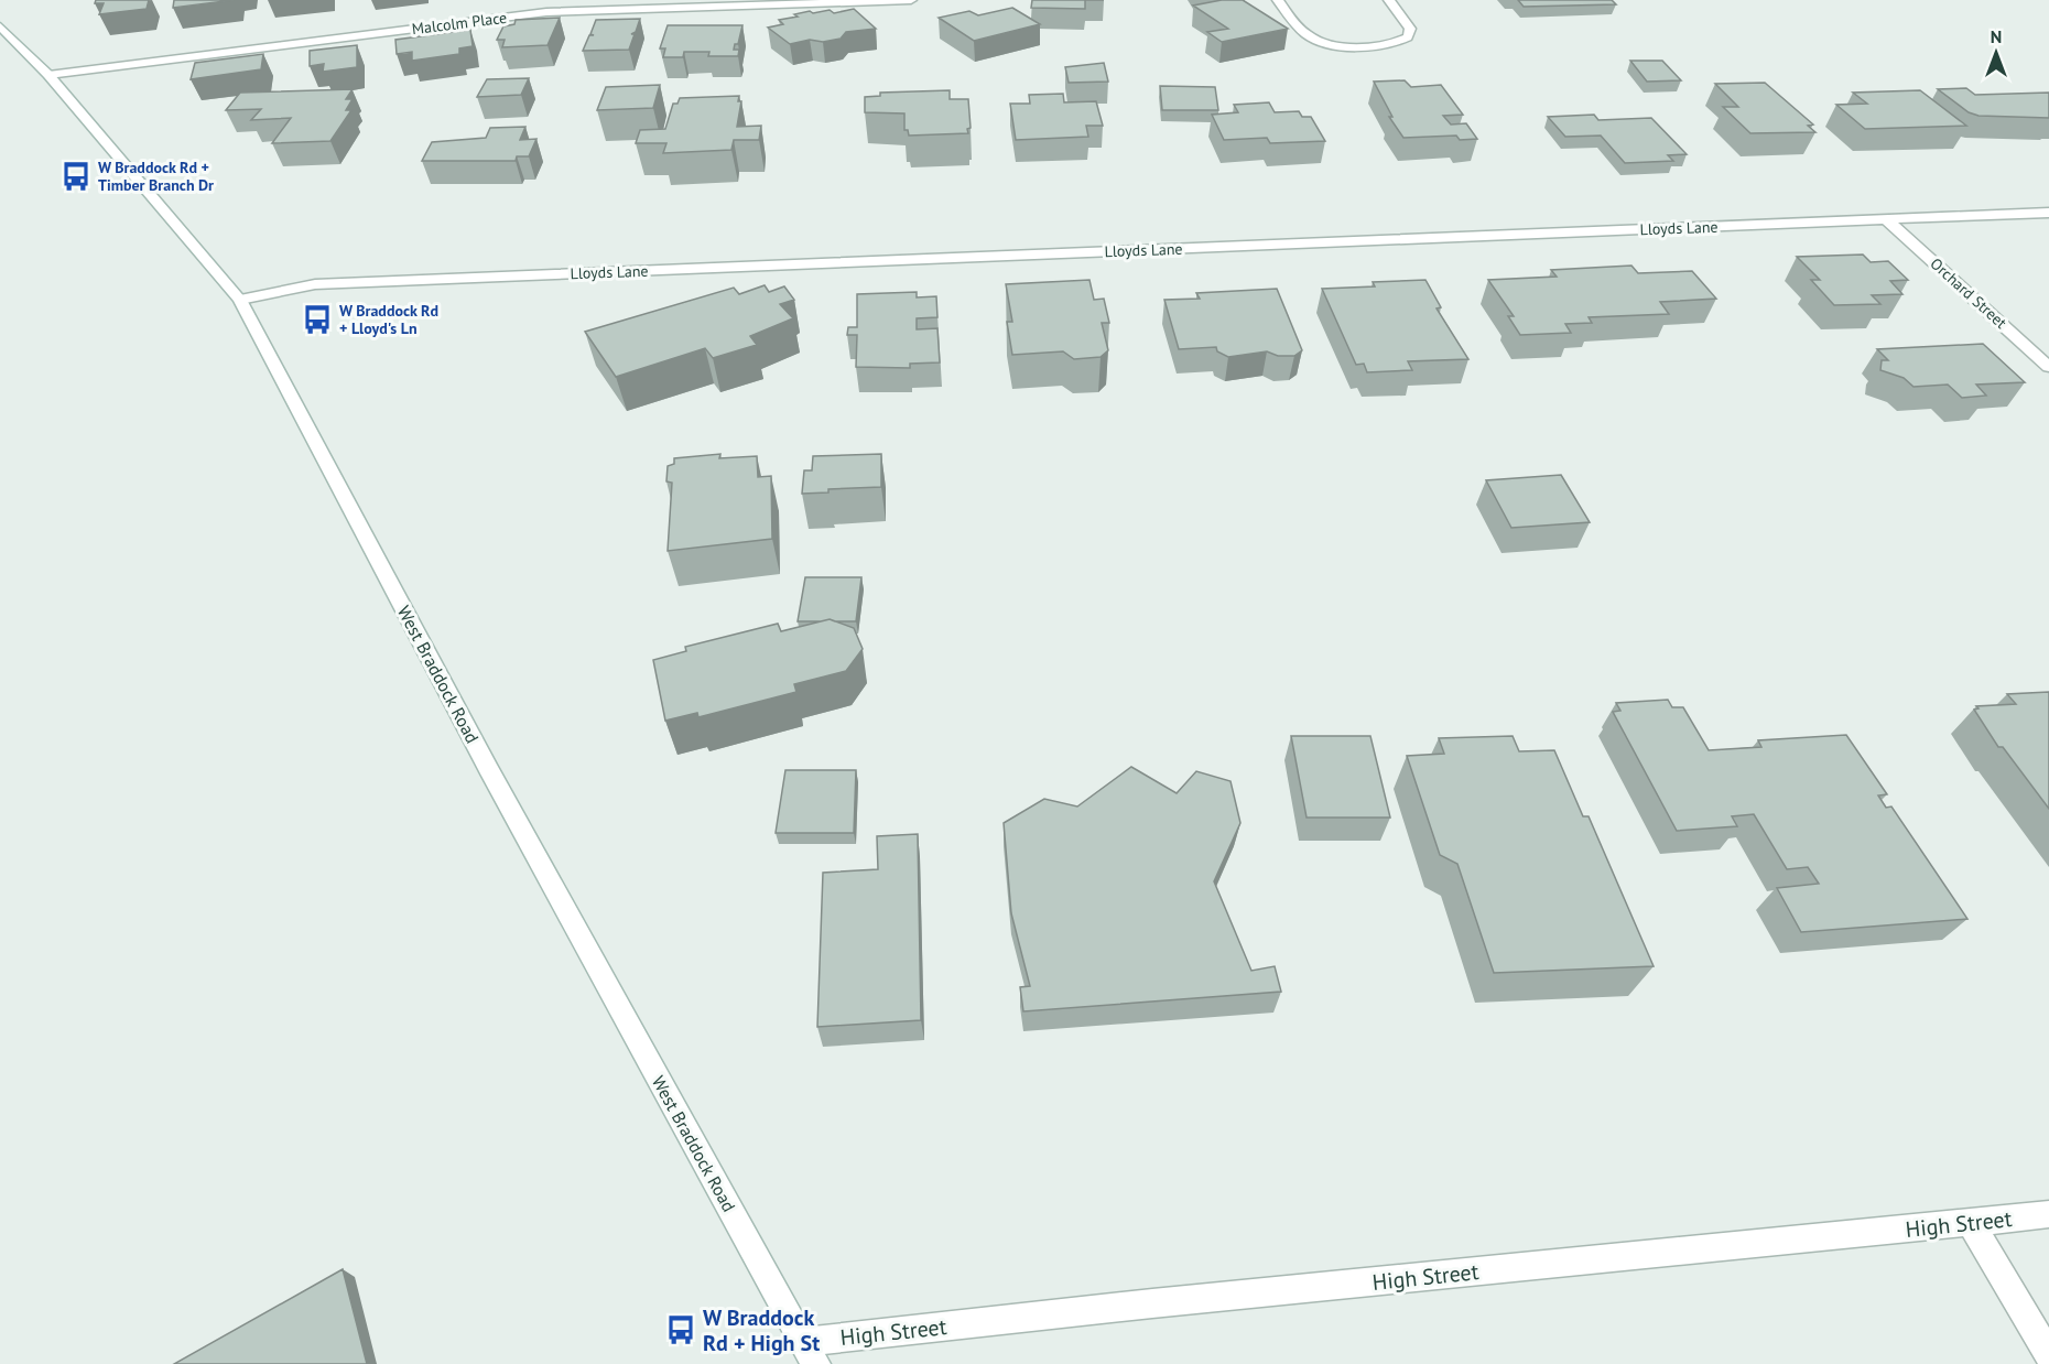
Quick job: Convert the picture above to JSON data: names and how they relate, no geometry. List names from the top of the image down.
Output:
{
  "streets": {
    "street": [
      "Malcolm Place",
      "Lloyds Lane",
      "Orchard Street",
      "West Braddock Road",
      "High Street"
    ]
  },
  "crossings": [
    ["Malcolm Place", "West Braddock Road"],
    ["Lloyds Lane", "Orchard Street"],
    ["Lloyds Lane", "West Braddock Road"],
    ["West Braddock Road", "High Street"]
  ],
  "places": {
    "bus stop": ["W Braddock Rd + Timber Branch Dr", "W Braddock Rd + Lloyd's Ln", "W Braddock Rd + High St"]
  },
  "north": "top"
}
